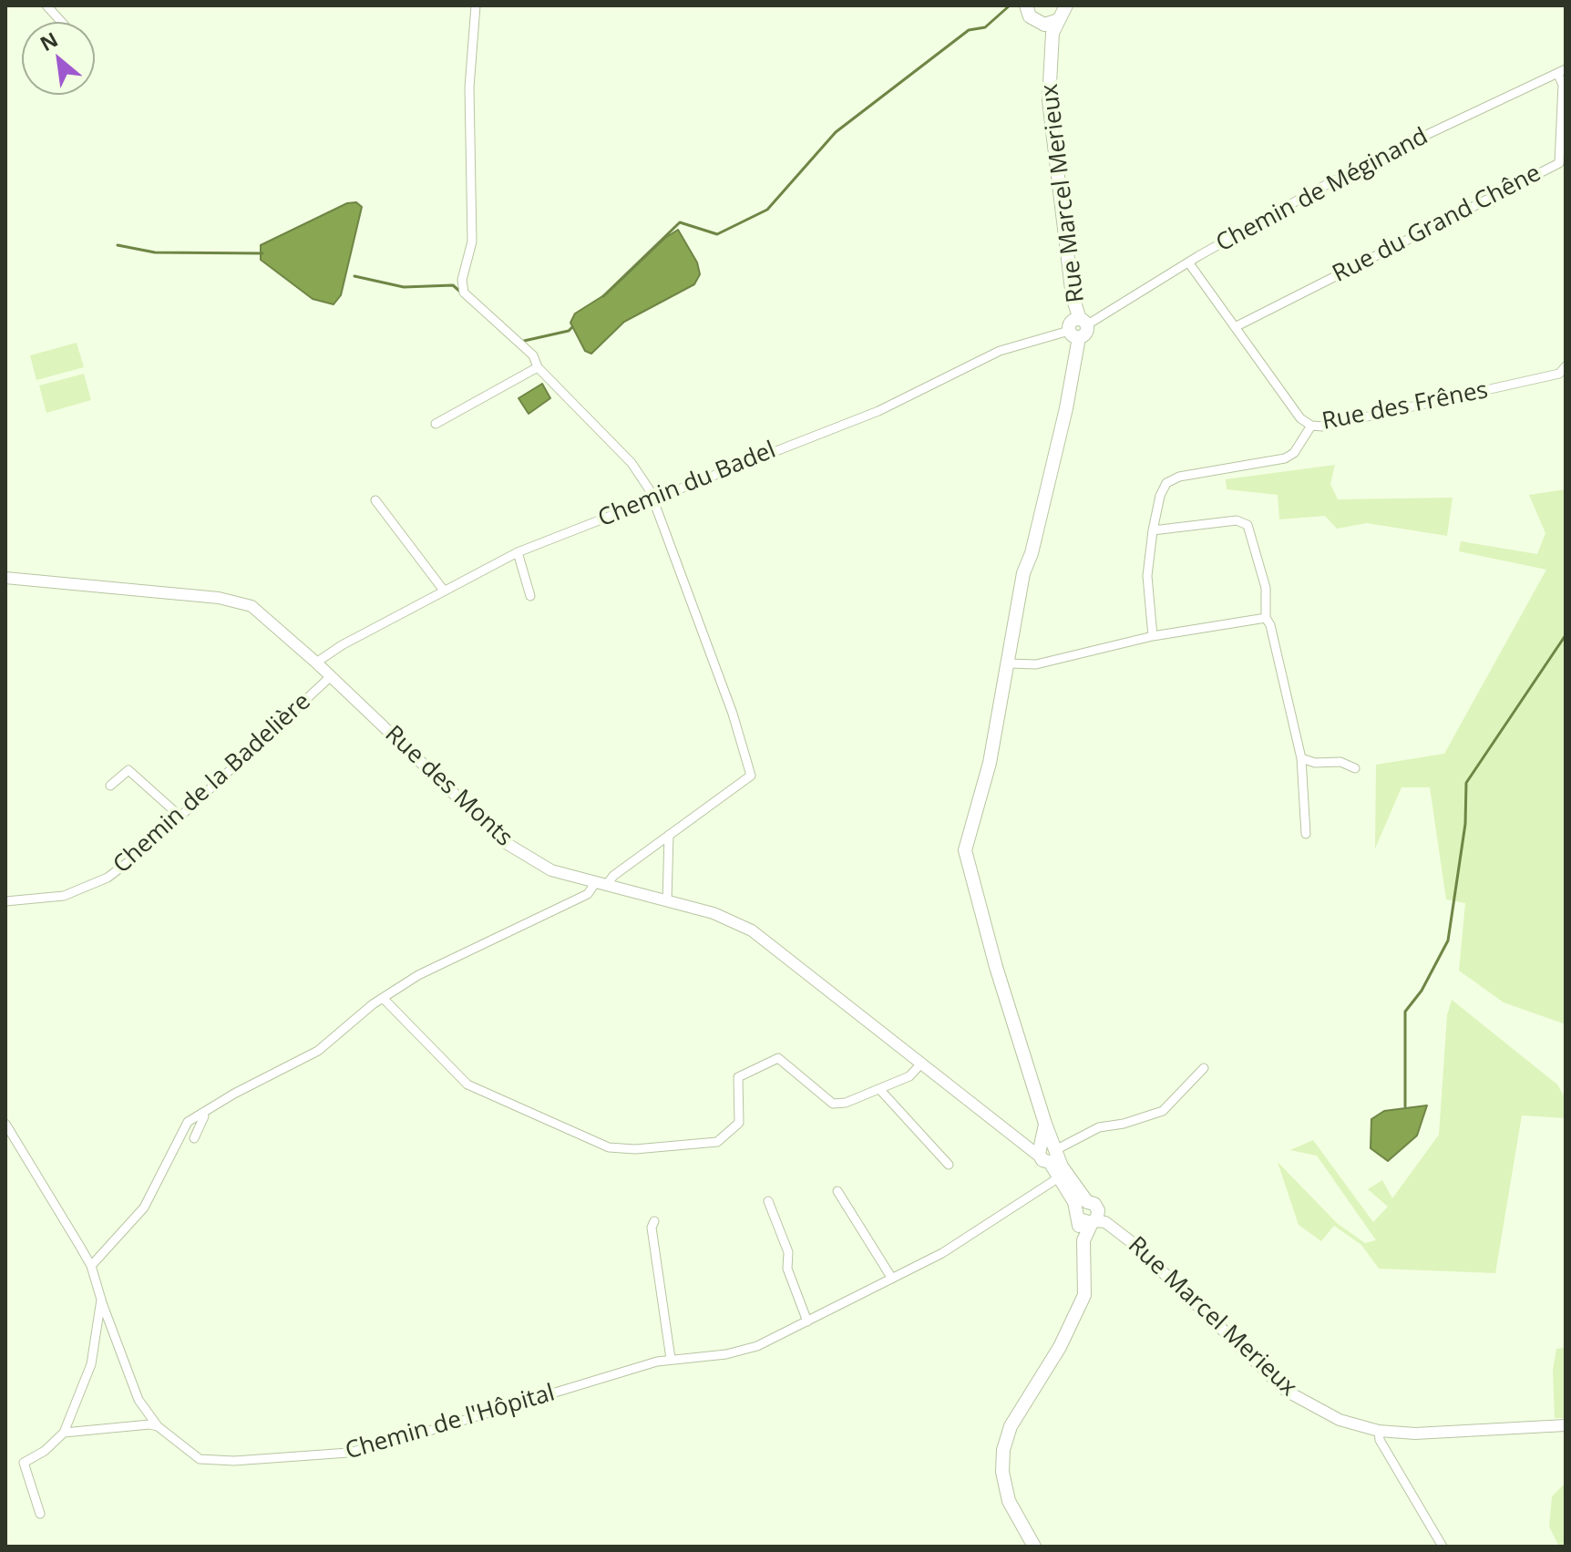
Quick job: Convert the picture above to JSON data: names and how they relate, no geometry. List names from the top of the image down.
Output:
{
  "streets": {
    "main road": ["Rue Marcel Merieux"],
    "street": [
      "Chemin de Méginand",
      "Rue du Grand Chêne",
      "Rue des Frênes",
      "Chemin du Badel",
      "Chemin de la Badelière",
      "Rue des Monts",
      "Chemin de l'Hôpital"
    ]
  },
  "crossings": [
    ["Chemin de Méginand", "Rue Marcel Merieux"],
    ["Chemin de Méginand", "Rue du Grand Chêne"],
    ["Chemin de Méginand", "Rue des Frênes"],
    ["Chemin de Méginand", "Chemin du Badel"],
    ["Rue Marcel Merieux", "Chemin du Badel"],
    ["Rue Marcel Merieux", "Rue des Monts"],
    ["Rue Marcel Merieux", "Chemin de l'Hôpital"],
    ["Rue du Grand Chêne", "Rue des Frênes"],
    ["Chemin du Badel", "Rue des Monts"],
    ["Chemin de la Badelière", "Rue des Monts"]
  ],
  "north": "top left"
}
